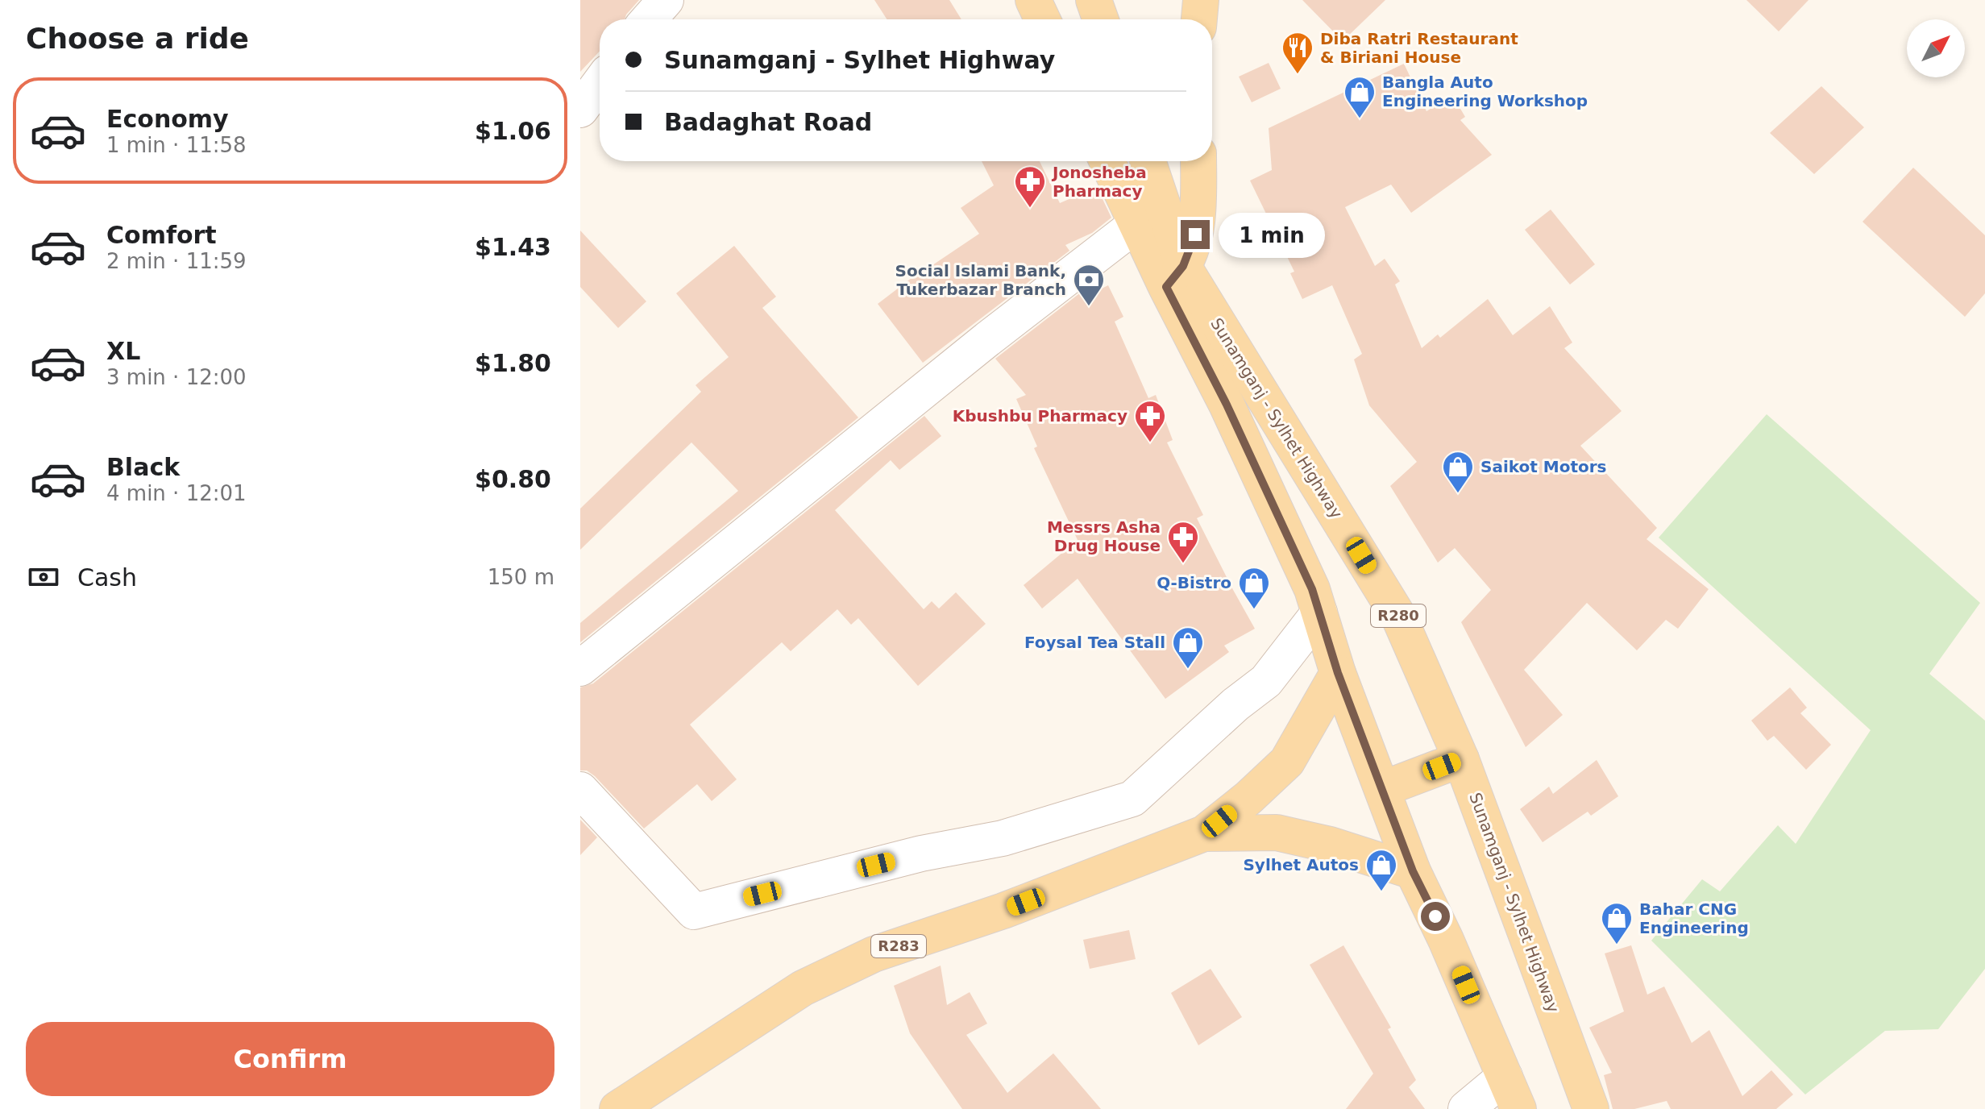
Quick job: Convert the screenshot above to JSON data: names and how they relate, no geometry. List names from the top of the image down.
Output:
{
  "streets": {
    "main road": ["Sunamganj - Sylhet Highway", "R280", "R283"]
  },
  "places": {
    "restaurant": ["Diba Ratri Restaurant & Biriani House"],
    "shop": [
      "Bangla Auto Engineering Workshop",
      "Saikot Motors",
      "Q-Bistro",
      "Foysal Tea Stall",
      "Sylhet Autos",
      "Bahar CNG Engineering"
    ],
    "pharmacy": ["Jonosheba Pharmacy", "Kbushbu Pharmacy", "Messrs Asha Drug House"],
    "bank": ["Social Islami Bank, Tukerbazar Branch"]
  },
  "north": "top right",
  "page": {
    "heading": "Choose a ride",
    "banner": ["Sunamganj - Sylhet Highway", "Badaghat Road"],
    "list": [
      {
        "name": "Economy",
        "note": "1 min · 11:58",
        "value": "$1.06"
      },
      {
        "name": "Comfort",
        "note": "2 min · 11:59",
        "value": "$1.43"
      },
      {
        "name": "XL",
        "note": "3 min · 12:00",
        "value": "$1.80"
      },
      {
        "name": "Black",
        "note": "4 min · 12:01",
        "value": "$0.80"
      }
    ],
    "bubble": "1 min",
    "pay": ["Cash", "150 m"],
    "buttons": "Confirm"
  }
}
